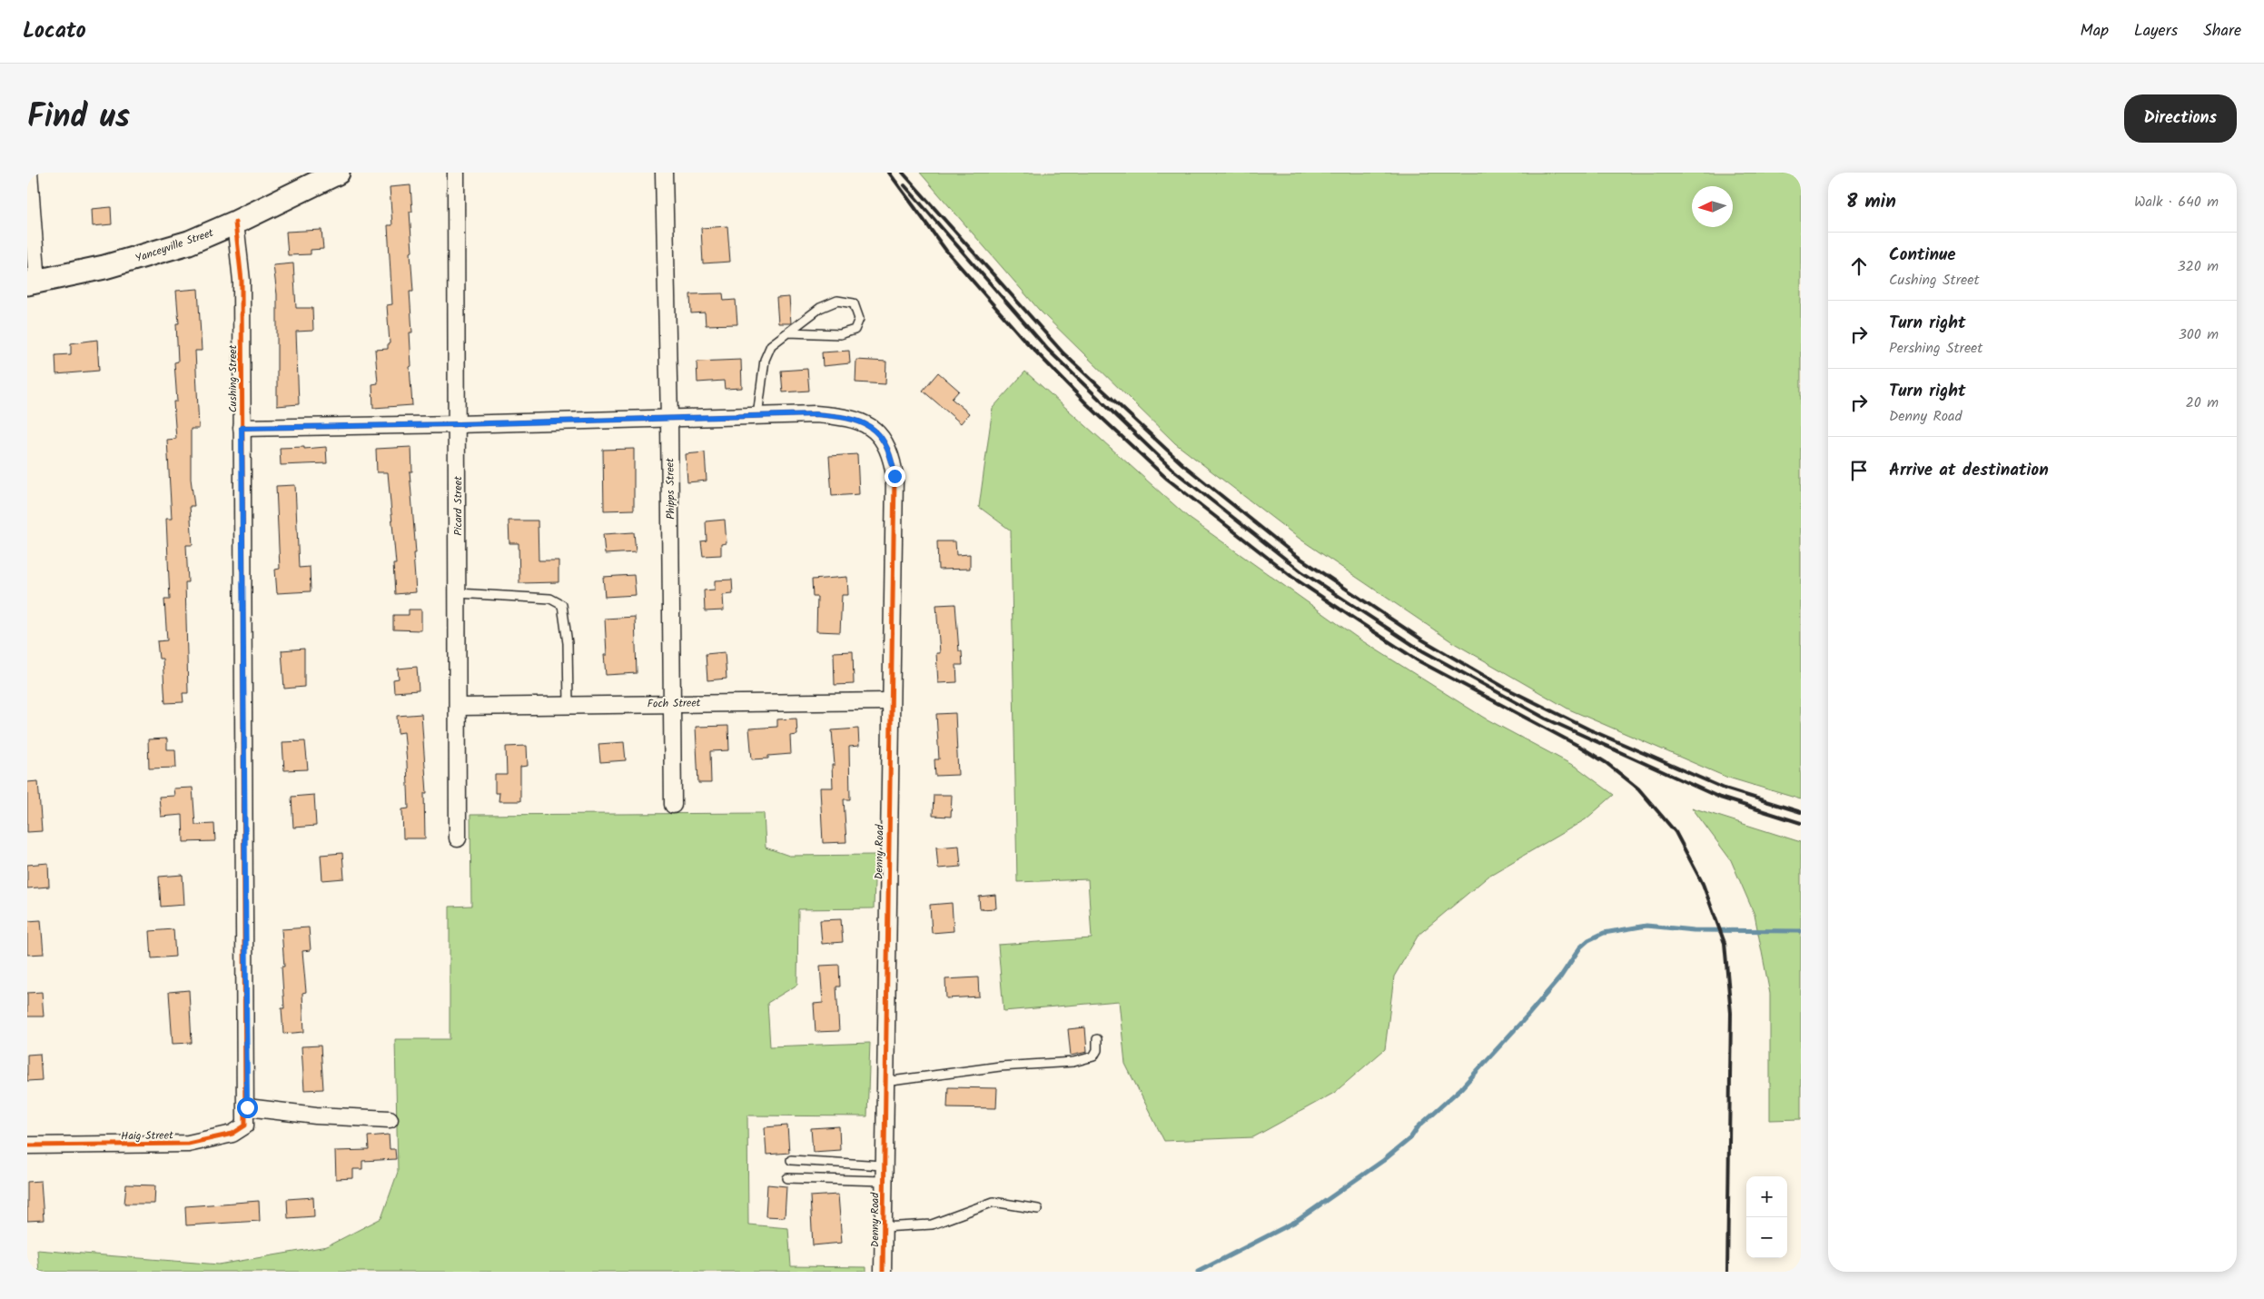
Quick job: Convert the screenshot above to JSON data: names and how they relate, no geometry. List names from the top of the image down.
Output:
{
  "streets": {
    "main road": ["Yanceyville Street"],
    "street": [
      "Cushing Street",
      "Phipps Street",
      "Picard Street",
      "Foch Street",
      "Denny Road",
      "Haig Street"
    ]
  },
  "crossings": [
    ["Yanceyville Street", "Cushing Street"],
    ["Cushing Street", "Haig Street"],
    ["Phipps Street", "Foch Street"],
    ["Picard Street", "Foch Street"],
    ["Foch Street", "Denny Road"]
  ],
  "north": "left",
  "page": {
    "header": "Locato",
    "nav": ["Map", "Layers", "Share"],
    "title": "Find us",
    "buttons": "Directions",
    "heading": ["8 min", "Walk · 640 m"],
    "list": [
      ["Continue", "Cushing Street", "320 m"],
      ["Turn right", "Pershing Street", "300 m"],
      ["Turn right", "Denny Road", "20 m"],
      "Arrive at destination"
    ],
    "map_buttons": ["+", "−"]
  }
}
